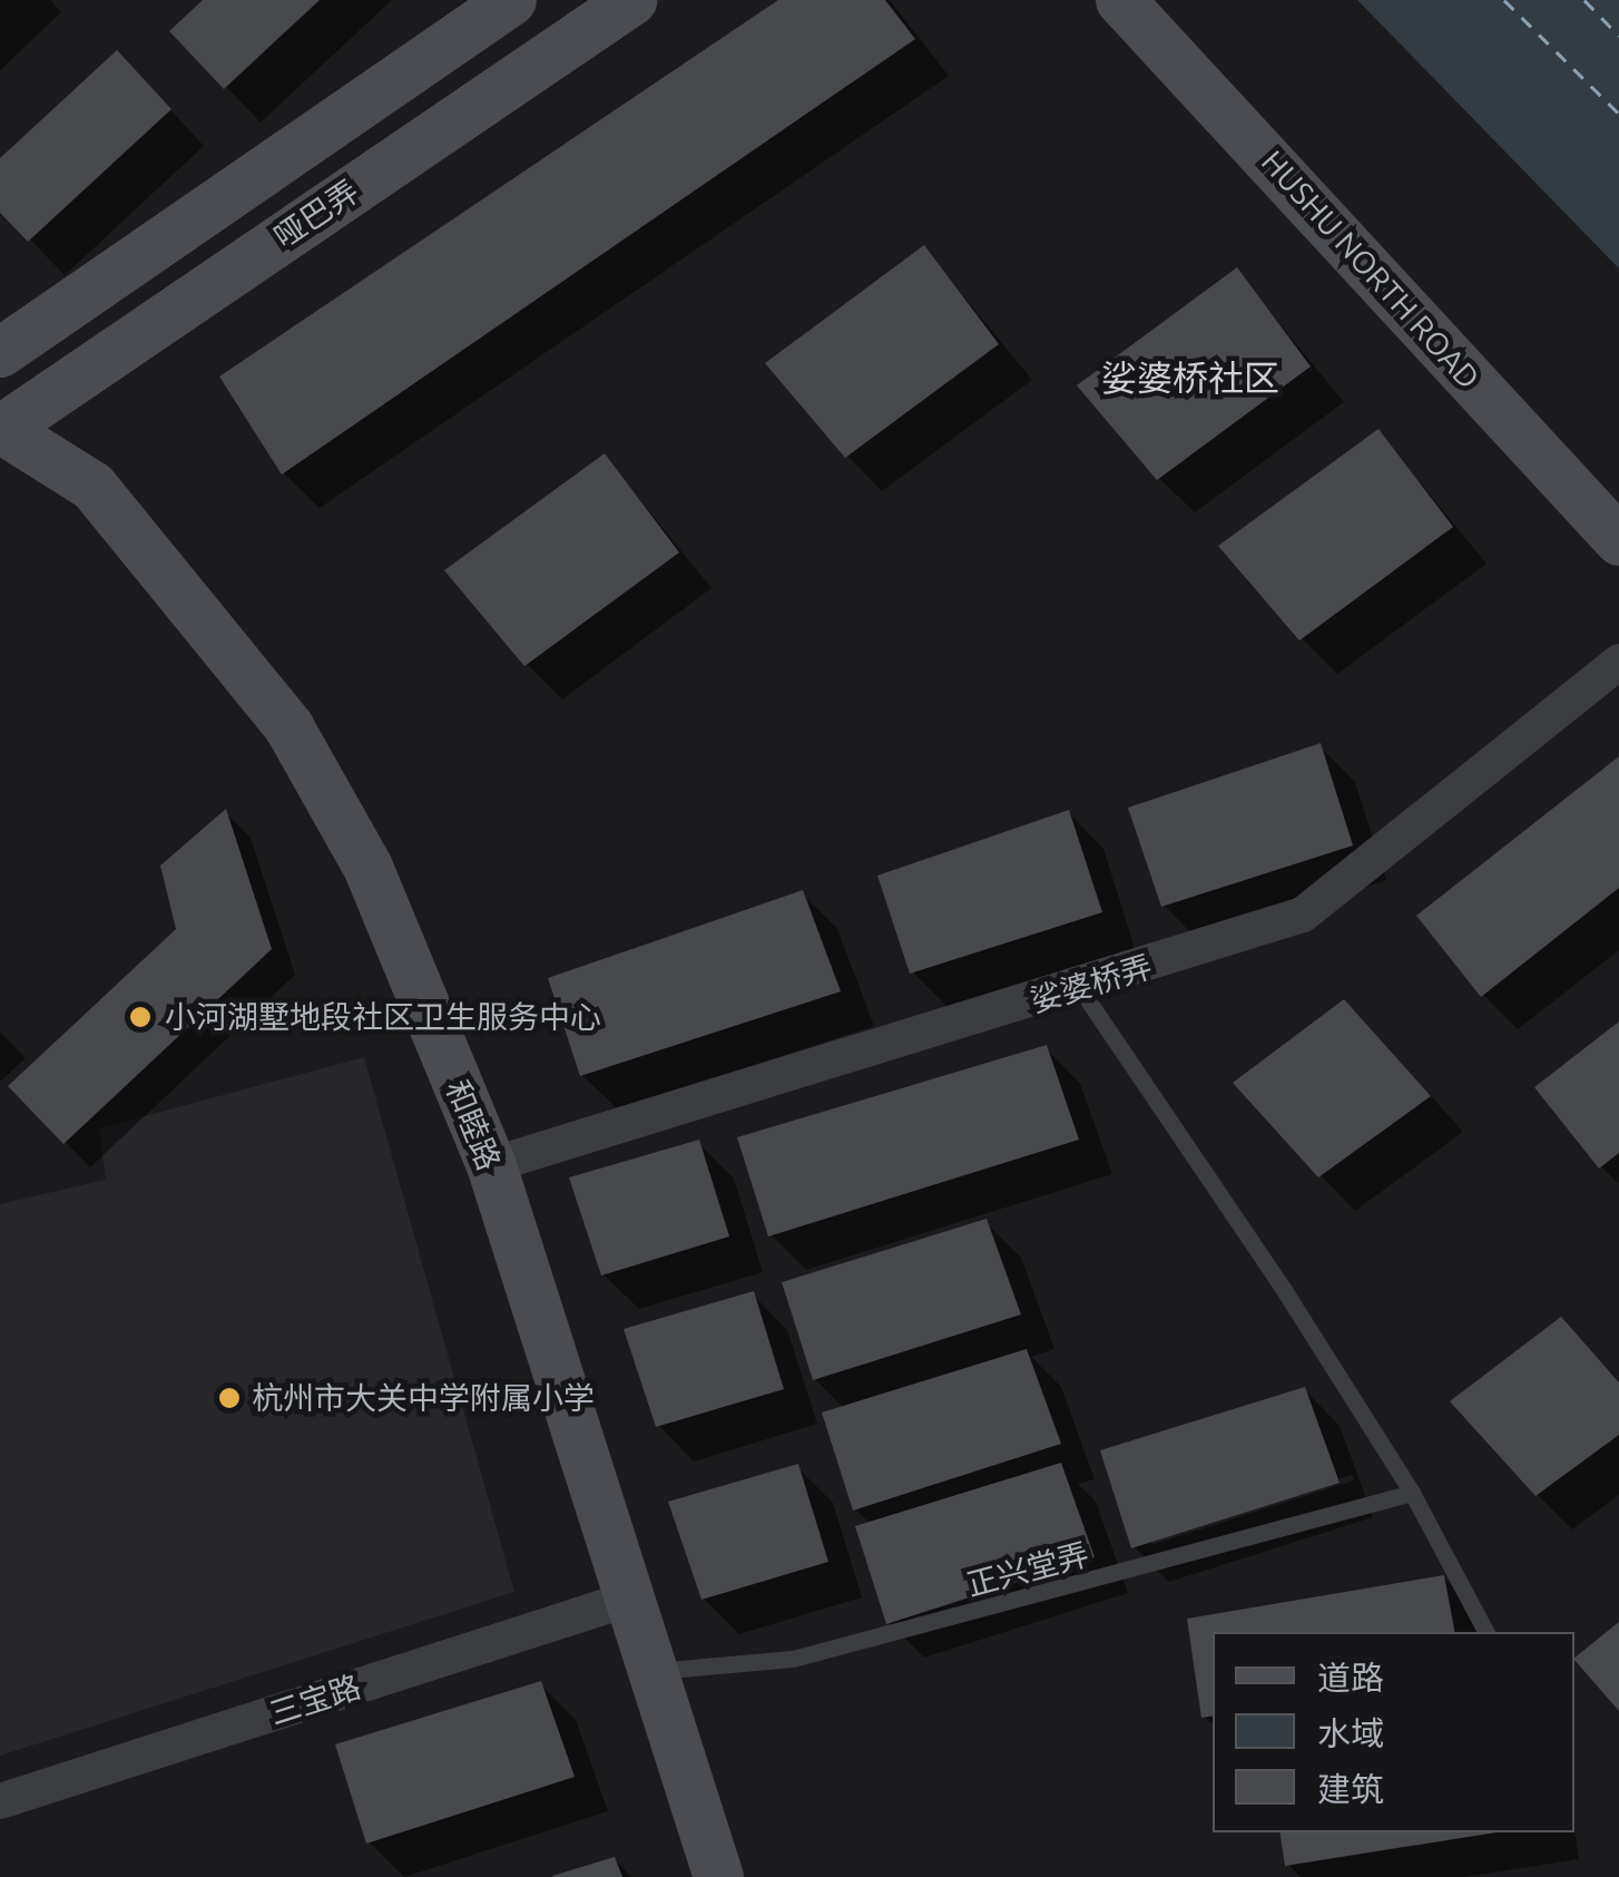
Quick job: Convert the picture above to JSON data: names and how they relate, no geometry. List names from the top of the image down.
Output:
{
  "streets": {
    "main road": ["哑巴弄", "HUSHU NORTH ROAD", "和睦路"],
    "street": ["娑婆桥弄", "三宝路"],
    "lane": ["正兴堂弄"]
  },
  "crossings": [
    ["哑巴弄", "和睦路"],
    ["娑婆桥弄", "和睦路"],
    ["和睦路", "正兴堂弄"],
    ["和睦路", "三宝路"]
  ],
  "districts": ["娑婆桥社区"],
  "places": ["小河湖墅地段社区卫生服务中心", "杭州市大关中学附属小学"],
  "legend": ["道路", "水域", "建筑"]
}
